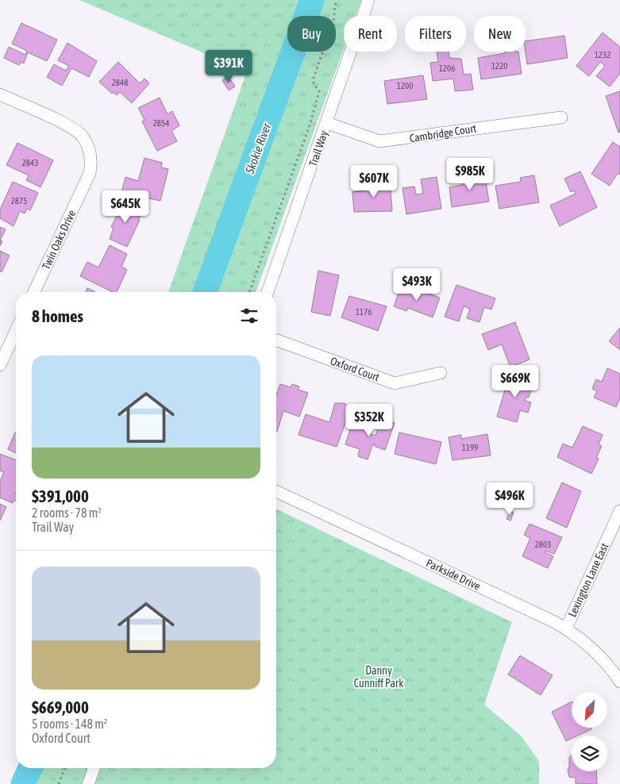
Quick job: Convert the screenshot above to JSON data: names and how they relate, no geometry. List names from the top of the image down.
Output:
{
  "streets": {
    "street": [
      "Cambridge Court",
      "Trail Way",
      "Twin Oaks Drive",
      "Oxford Court",
      "Parkside Drive",
      "Lexington Lane East"
    ]
  },
  "crossings": [
    ["Cambridge Court", "Trail Way"],
    ["Parkside Drive", "Lexington Lane East"]
  ],
  "water": ["Skokie River"],
  "parks": ["Danny Cunniff Park"],
  "house_numbers": [
    "1232",
    "1220",
    "1206",
    "2848",
    "1200",
    "2854",
    "2843",
    "2875",
    "1176",
    "1199",
    "2803"
  ],
  "north": "bottom left",
  "page": {
    "chip": [
      "Buy",
      "Rent",
      "Filters",
      "New"
    ],
    "price": [
      "$391K",
      "$985K",
      "$607K",
      "$645K",
      "$493K",
      "$669K",
      "$352K",
      "$496K"
    ],
    "heading": "8 homes",
    "list": [
      {
        "name": "$391,000",
        "note": "2 rooms · 78 m² · Trail Way"
      },
      {
        "name": "$669,000",
        "note": "5 rooms · 148 m² · Oxford Court"
      }
    ]
  }
}
